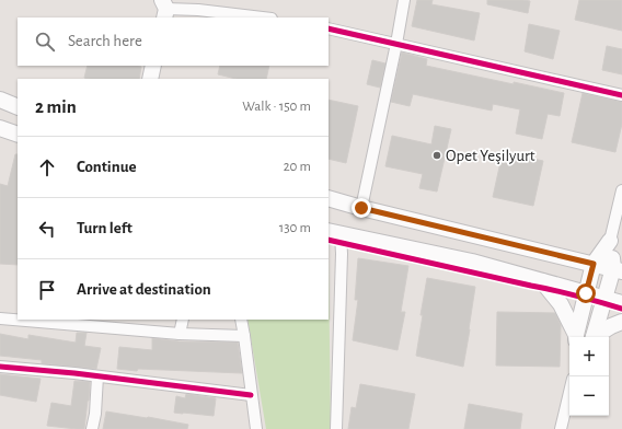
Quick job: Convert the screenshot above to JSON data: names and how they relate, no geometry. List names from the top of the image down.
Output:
{
  "places": ["Opet Yeşilyurt"],
  "page": {
    "search": "Search here",
    "heading": ["2 min", "Walk · 150 m"],
    "list": [
      ["Continue", "20 m"],
      ["Turn left", "130 m"],
      "Arrive at destination"
    ],
    "map_buttons": ["+", "−"]
  }
}
